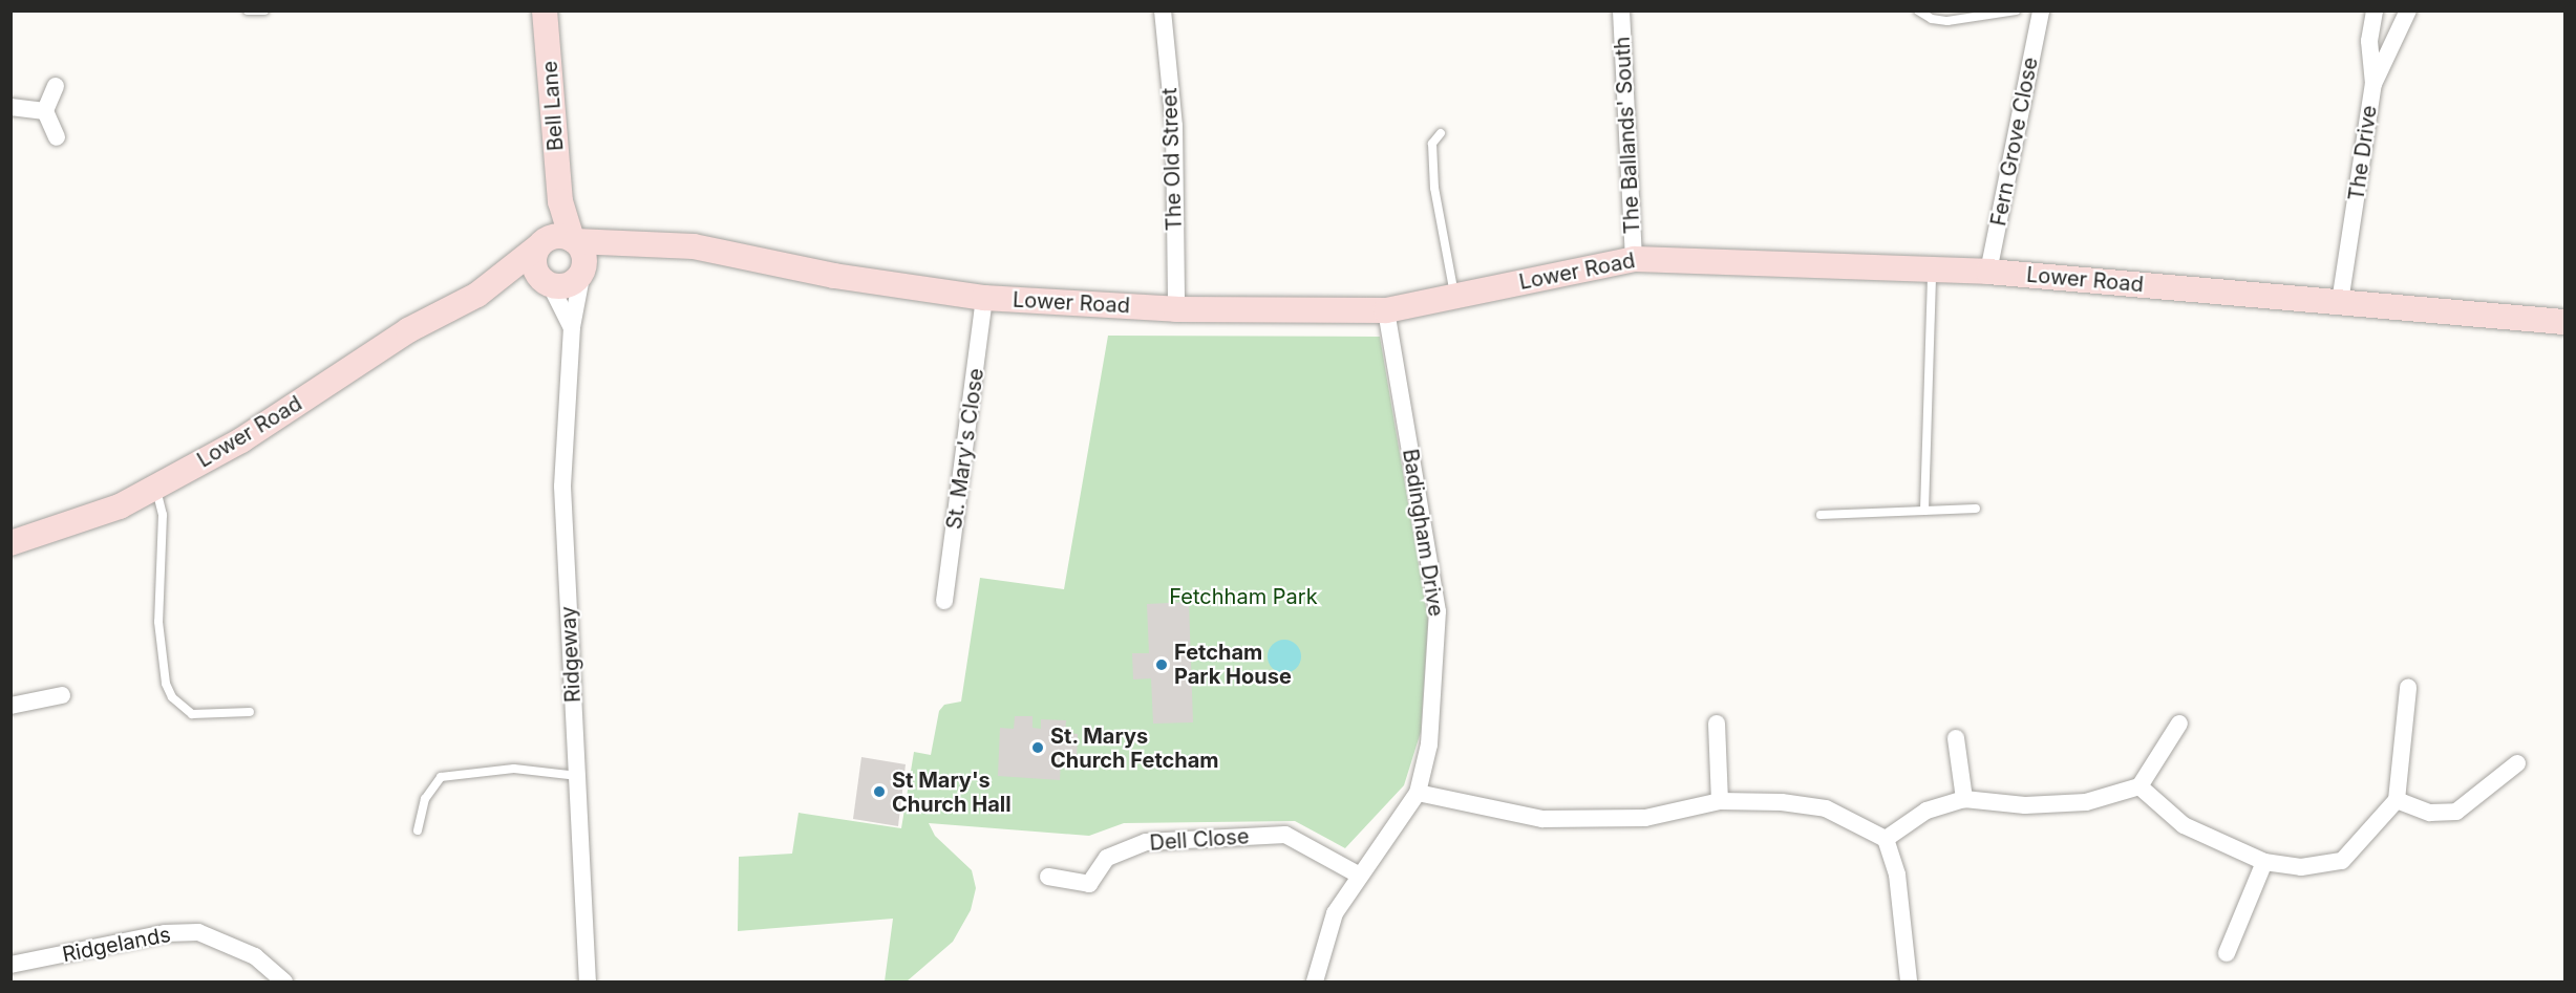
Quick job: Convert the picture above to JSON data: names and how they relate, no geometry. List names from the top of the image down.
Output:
{
  "streets": {
    "street": [
      "Bell Lane",
      "The Ballands' South",
      "Fern Grove Close",
      "The Drive",
      "The Old Street",
      "Lower Road",
      "St. Mary's Close",
      "Badingham Drive",
      "Ridgeway",
      "Dell Close",
      "Ridgelands"
    ]
  },
  "crossings": [
    ["Bell Lane", "Lower Road"],
    ["Bell Lane", "Ridgeway"],
    ["The Ballands' South", "Lower Road"],
    ["Fern Grove Close", "Lower Road"],
    ["The Drive", "Lower Road"],
    ["The Old Street", "Lower Road"],
    ["Lower Road", "St. Mary's Close"],
    ["Lower Road", "Badingham Drive"],
    ["Lower Road", "Ridgeway"],
    ["Badingham Drive", "Dell Close"]
  ],
  "parks": ["Fetchham Park"],
  "places": ["Fetcham Park House", "St. Marys Church Fetcham", "St Mary's Church Hall"]
}
